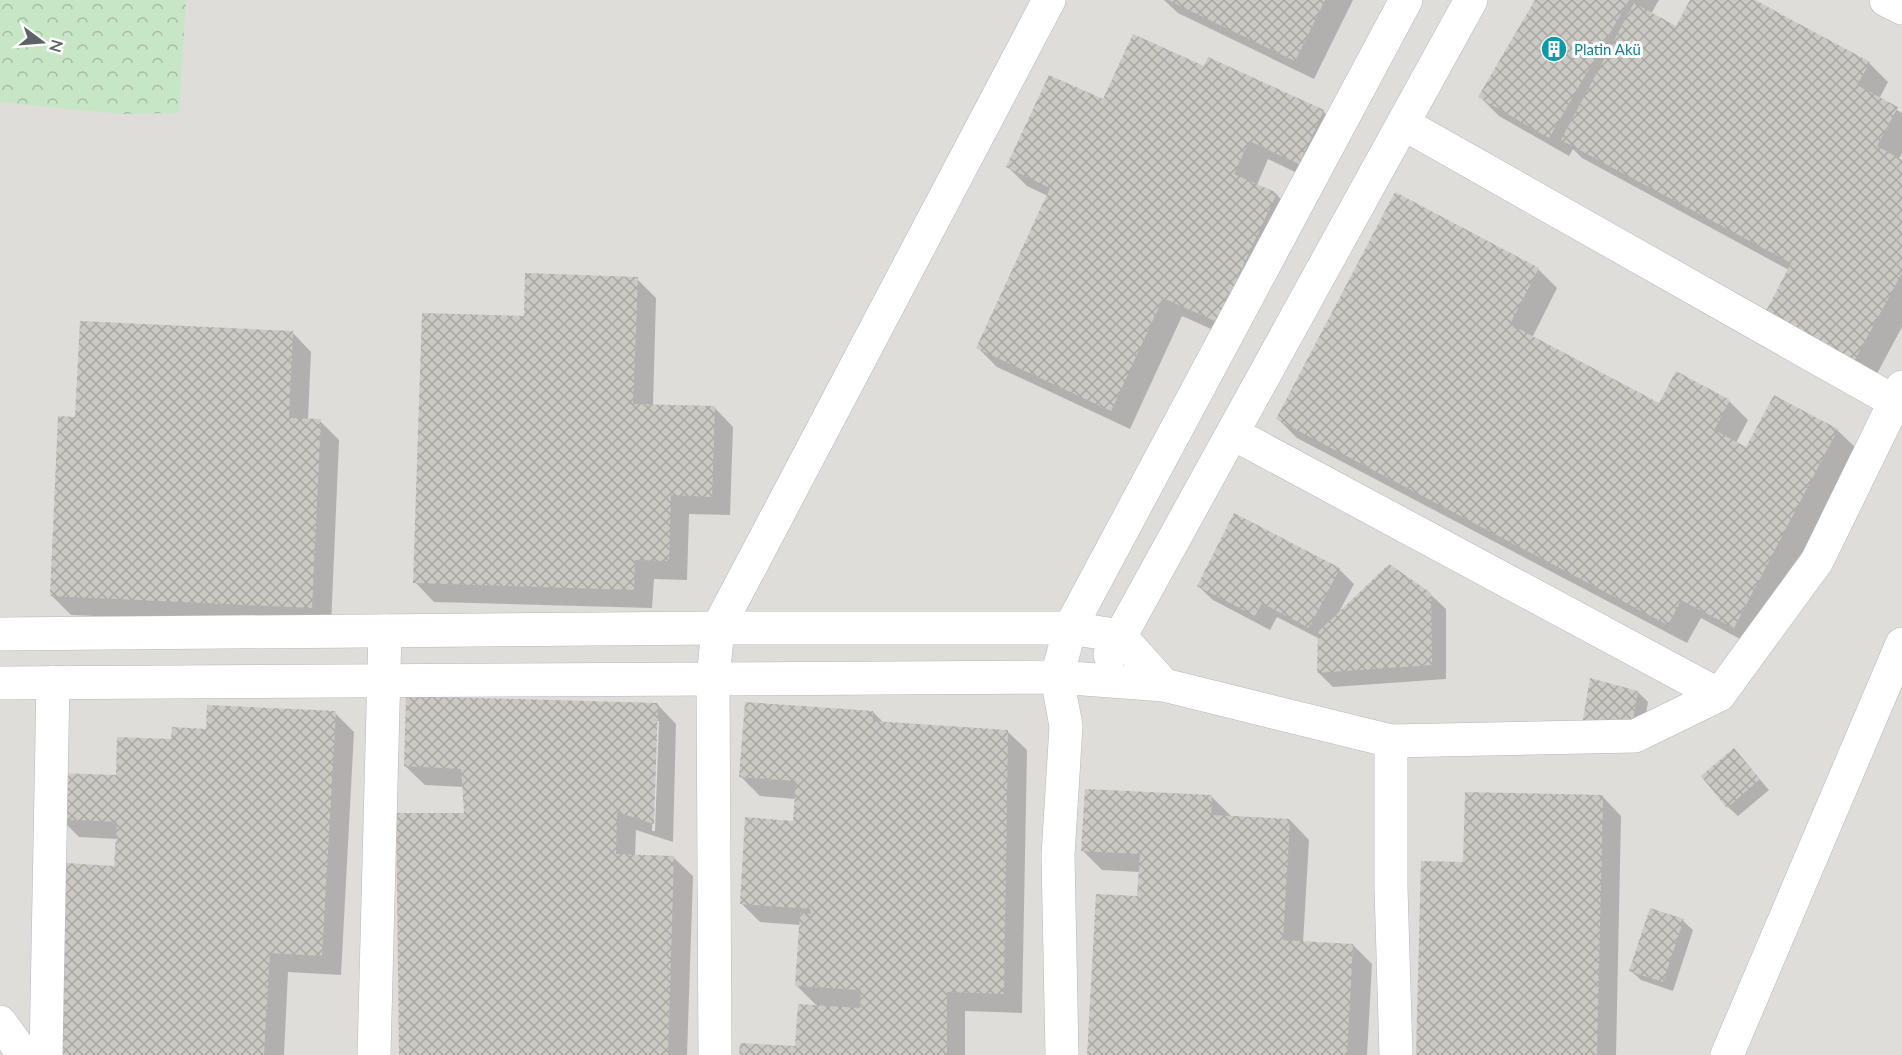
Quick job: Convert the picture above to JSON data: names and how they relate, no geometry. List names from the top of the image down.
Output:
{
  "places": {
    "building": ["Platin Akü"]
  },
  "north": "right"
}
